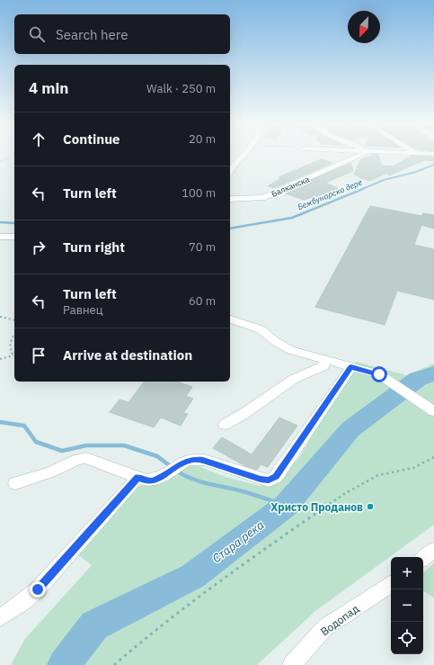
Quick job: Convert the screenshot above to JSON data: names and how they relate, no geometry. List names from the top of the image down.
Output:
{
  "streets": {
    "street": ["Балканска", "Водопад"]
  },
  "water": ["Бежбунарско дере", "Стара река"],
  "places": ["Христо Проданов"],
  "north": "bottom left",
  "page": {
    "search": "Search here",
    "heading": ["4 min", "Walk · 250 m"],
    "list": [
      ["Continue", "20 m"],
      ["Turn left", "100 m"],
      ["Turn right", "70 m"],
      ["Turn left", "Равнец", "60 m"],
      "Arrive at destination"
    ],
    "map_buttons": ["+", "−"]
  }
}
